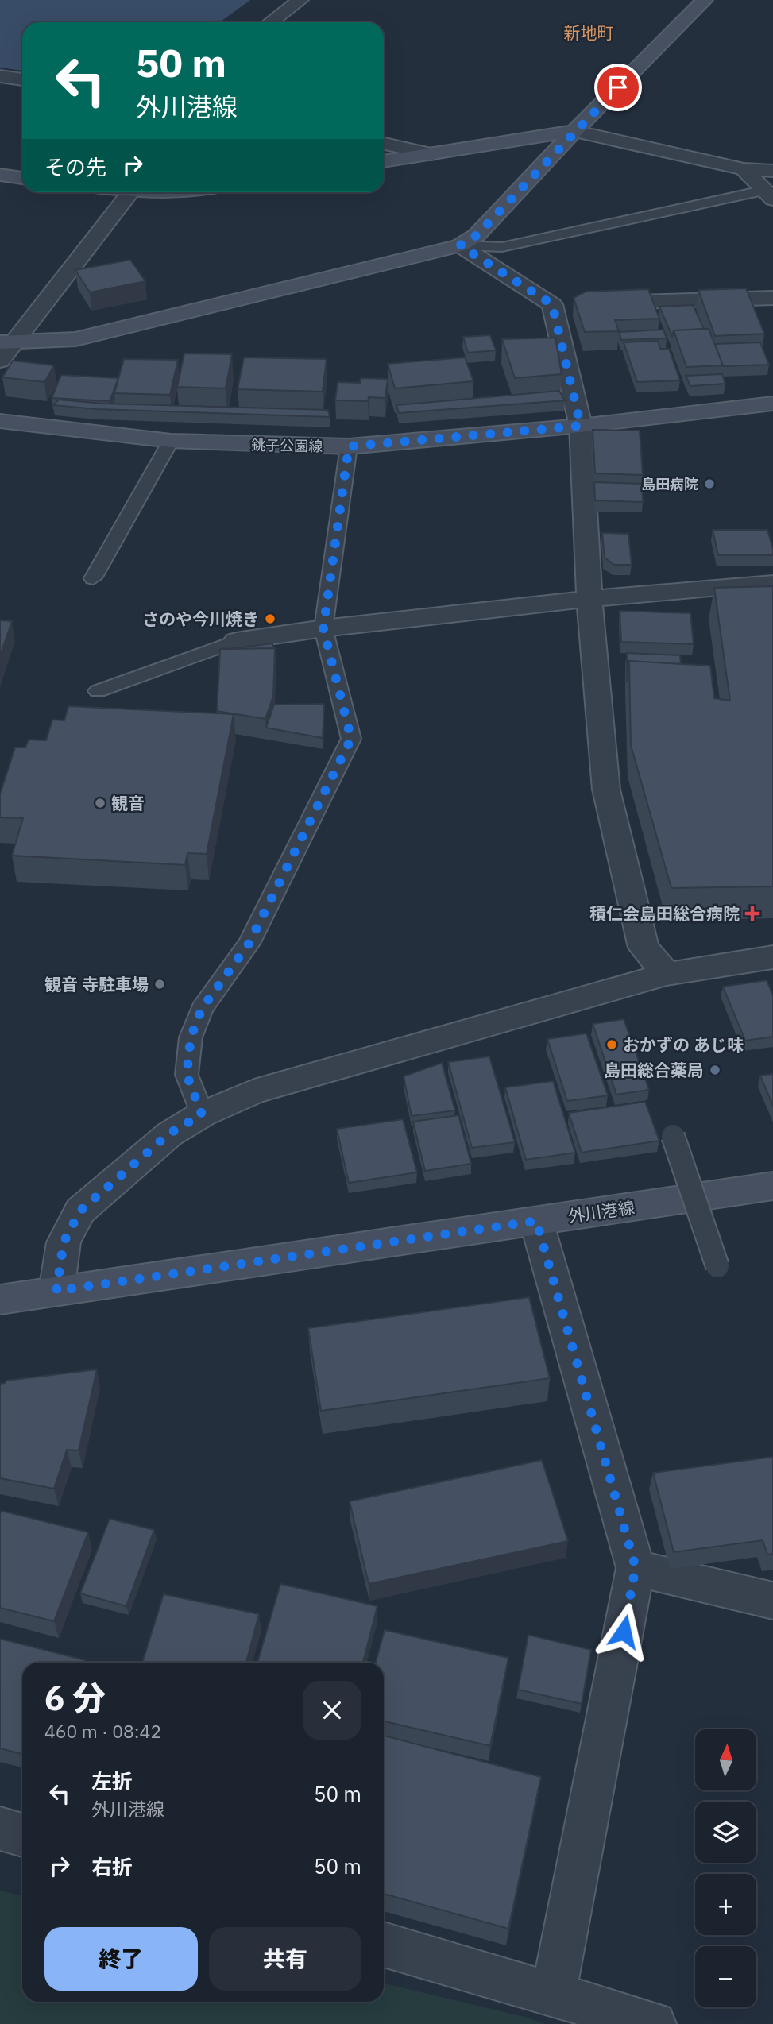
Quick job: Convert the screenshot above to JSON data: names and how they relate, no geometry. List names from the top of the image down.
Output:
{
  "streets": {
    "street": ["銚子公園線", "外川港線"]
  },
  "districts": ["新地町"],
  "places": {
    "other": [
      "島田病院",
      "さのや今川焼き",
      "観音",
      "観音 寺駐車場",
      "おかずの あじ味",
      "島田総合薬局"
    ],
    "health": ["積仁会島田総合病院"]
  },
  "north": "top",
  "page": {
    "turn": ["50 m", "外川港線"],
    "then": "その先",
    "heading": ["6 分", "460 m · 08:42"],
    "map_buttons": ["+", "−"],
    "list": [
      {
        "name": "左折",
        "note": "外川港線",
        "value": "50 m"
      },
      {
        "name": "右折",
        "value": "50 m"
      }
    ],
    "buttons": ["終了", "共有"]
  }
}
